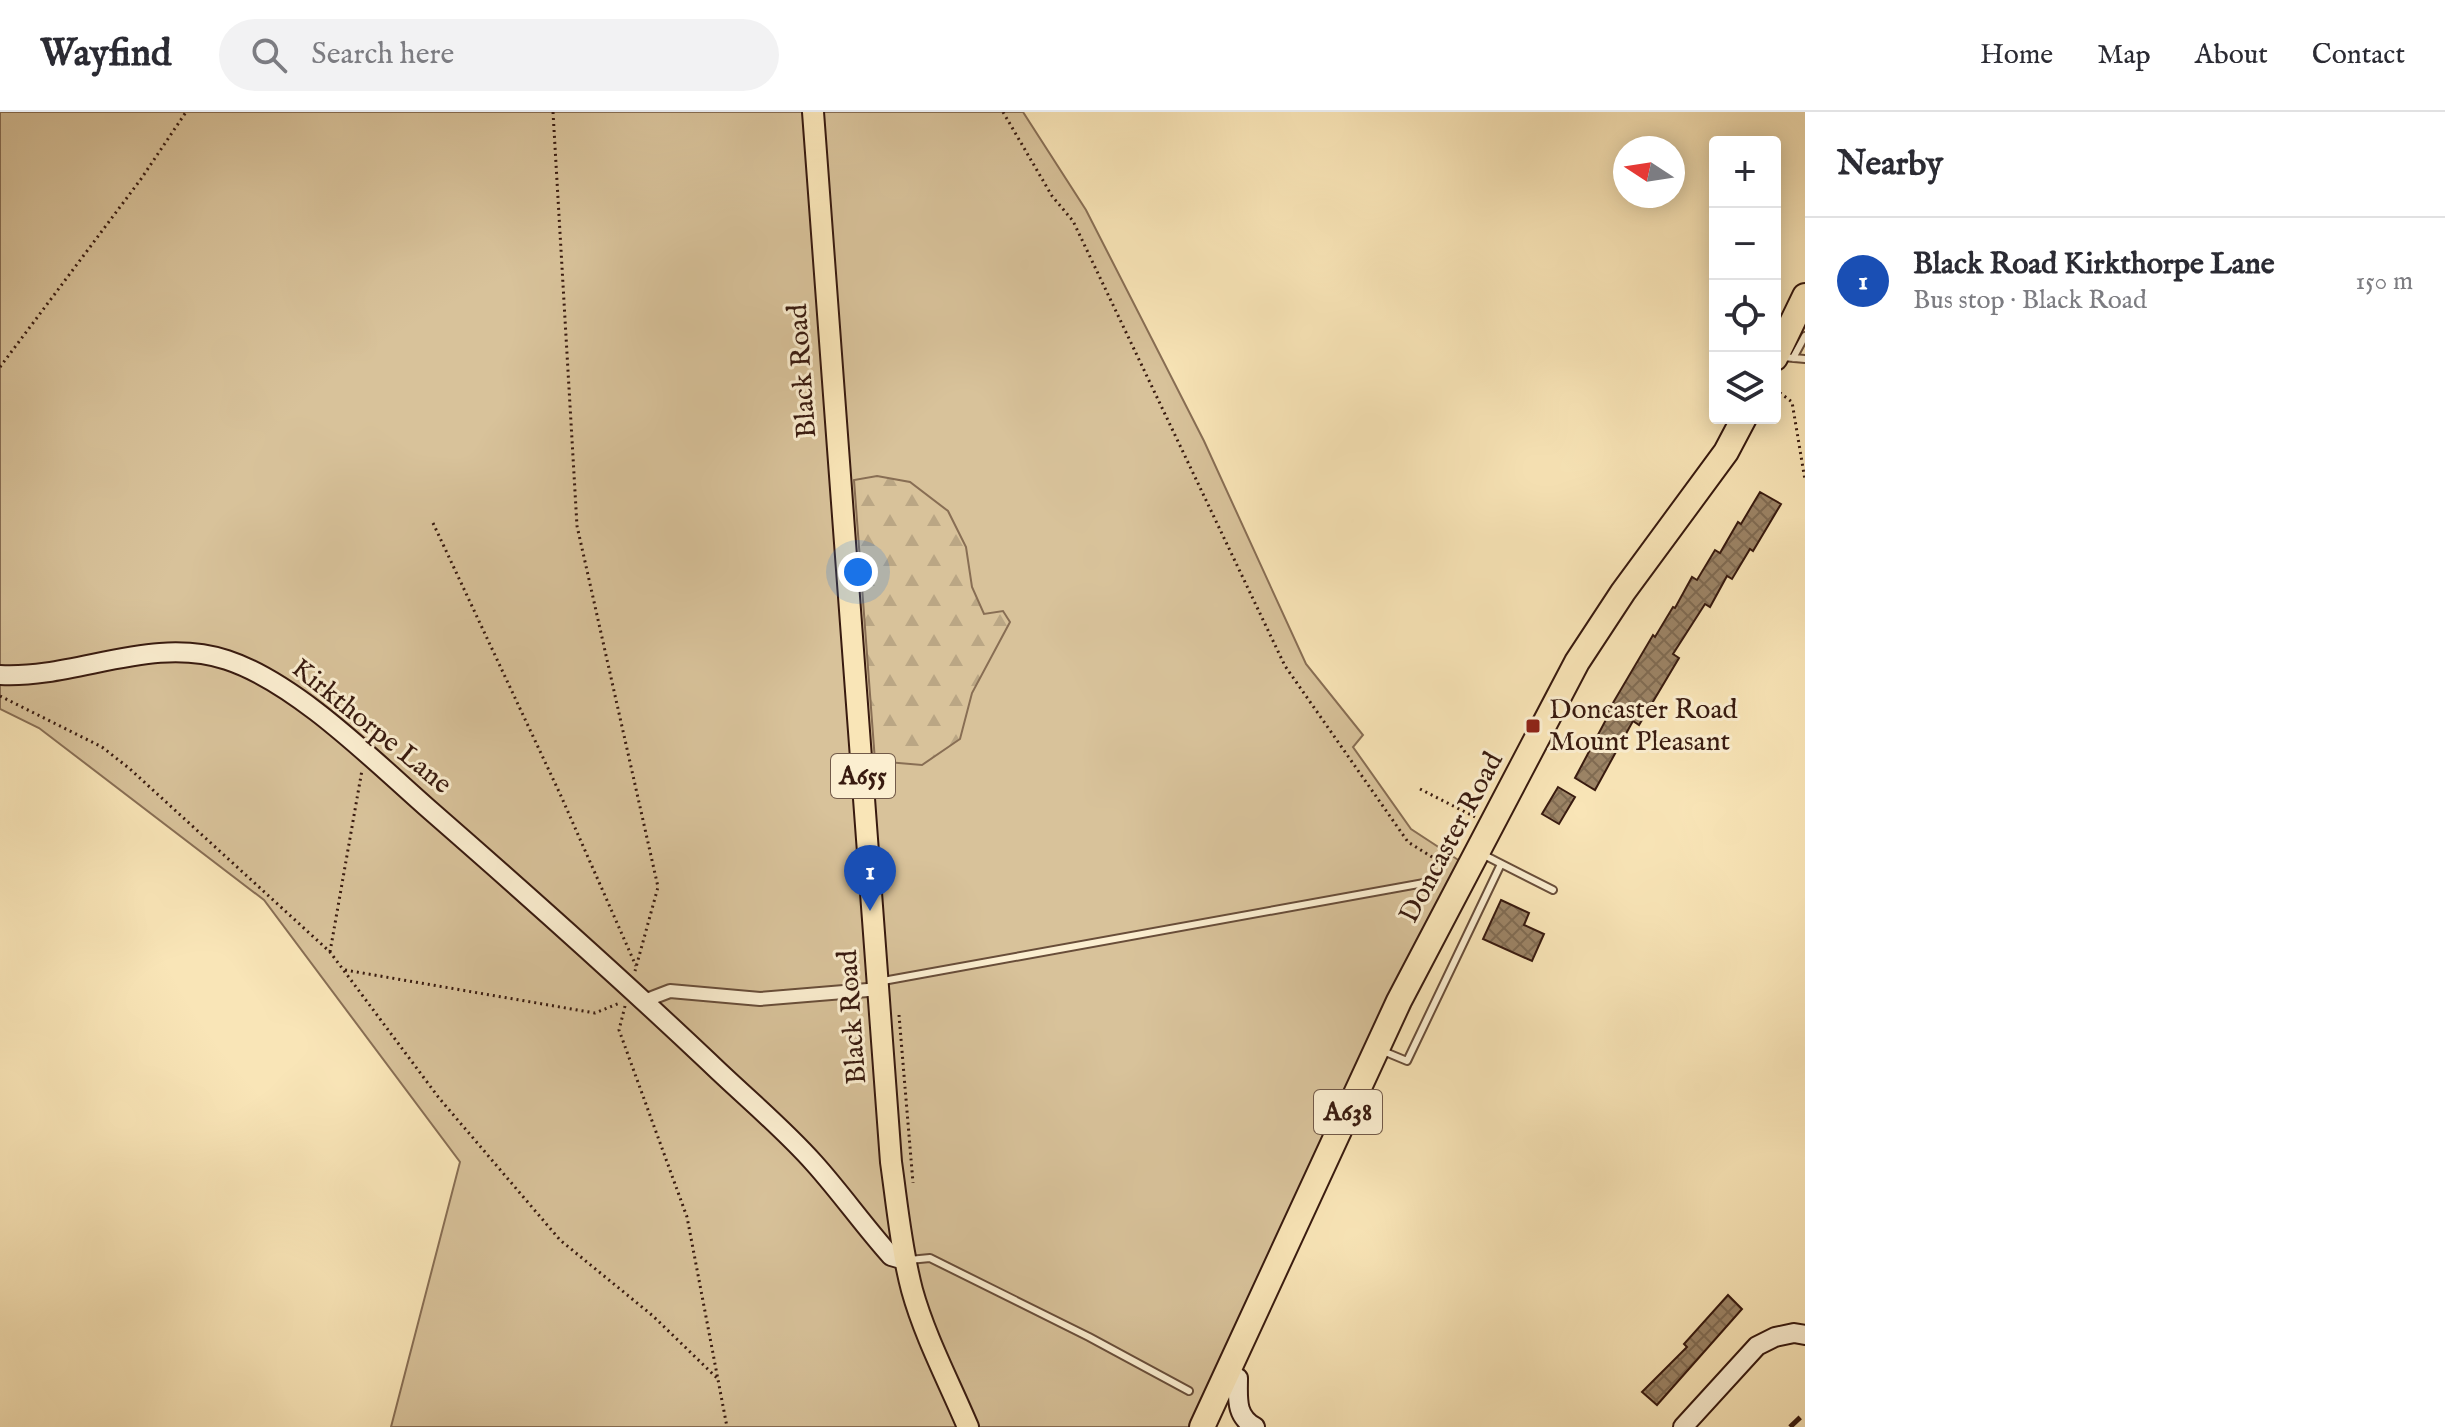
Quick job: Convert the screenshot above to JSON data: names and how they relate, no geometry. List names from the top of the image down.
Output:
{
  "streets": {
    "highway": ["Doncaster Road", "A638"],
    "main road": ["Black Road", "A655"],
    "street": ["Kirkthorpe Lane"]
  },
  "crossings": [
    ["Black Road", "Kirkthorpe Lane"]
  ],
  "places": {
    "transit": ["Doncaster Road Mount Pleasant"]
  },
  "north": "left",
  "page": {
    "header": "Wayfind",
    "search": "Search here",
    "nav": [
      "Home",
      "Map",
      "About",
      "Contact"
    ],
    "heading": "Nearby",
    "map_buttons": ["+", "−"],
    "list": [
      {
        "mark": "1",
        "name": "Black Road Kirkthorpe Lane",
        "note": "Bus stop · Black Road",
        "value": "150 m"
      }
    ],
    "pins": "1"
  }
}
